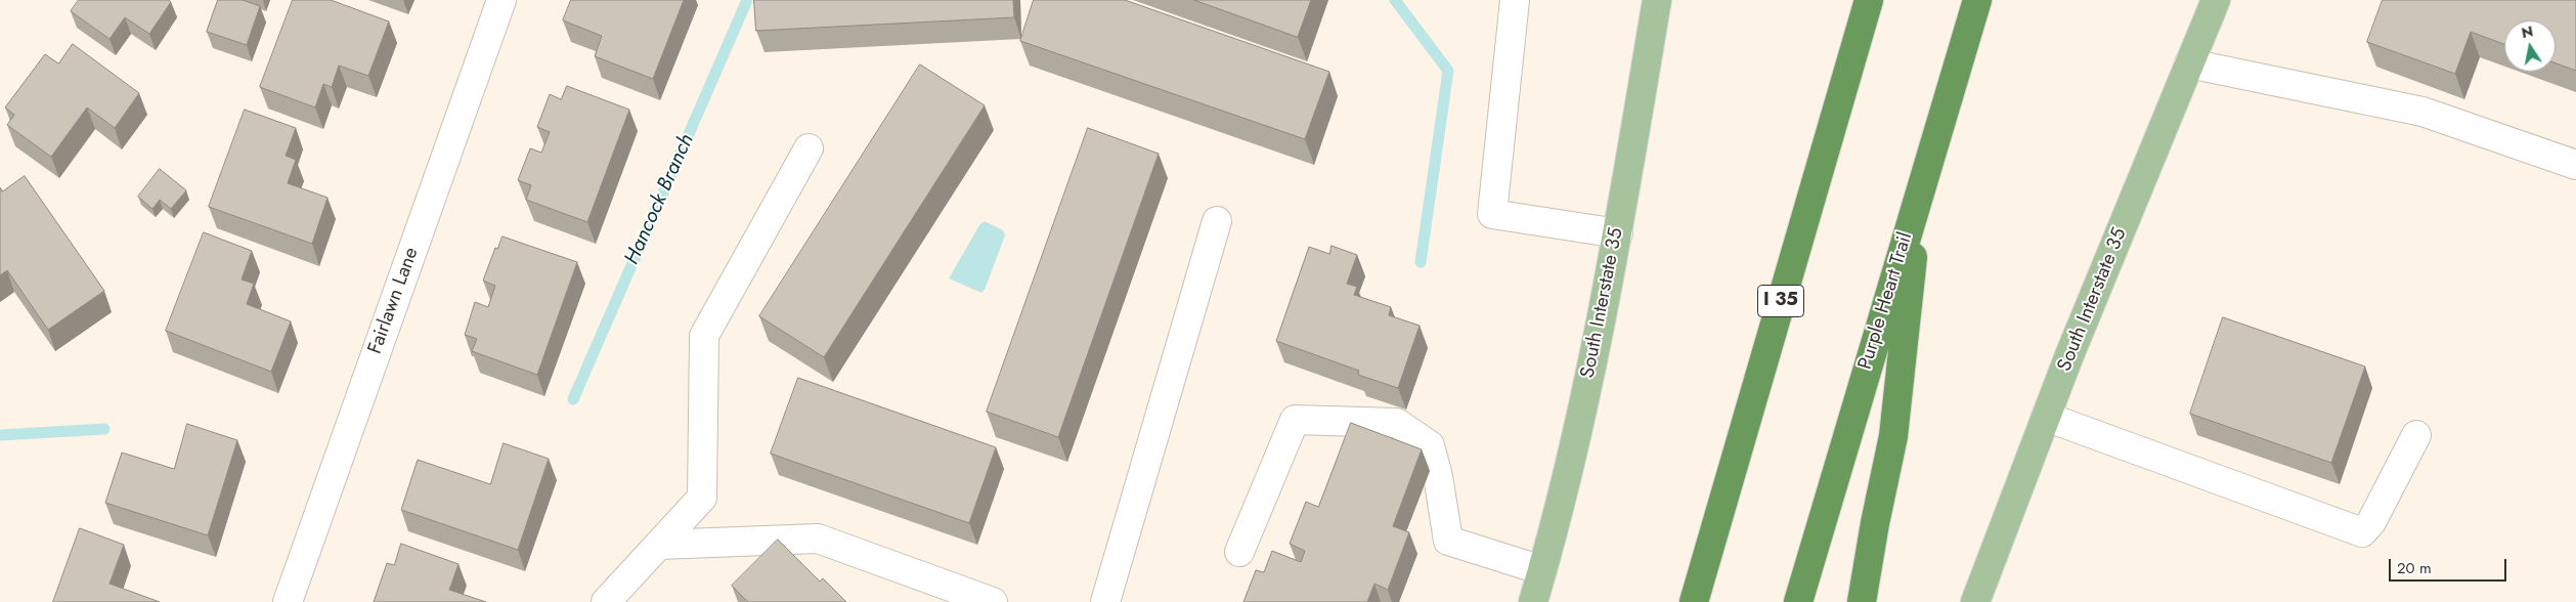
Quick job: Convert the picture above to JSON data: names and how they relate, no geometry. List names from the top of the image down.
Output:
{
  "streets": {
    "highway": ["I 35", "Purple Heart Trail"],
    "main road": ["South Interstate 35"],
    "street": ["Fairlawn Lane"]
  },
  "water": ["Hancock Branch"],
  "scale_bar": "20 m",
  "north": "top"
}
